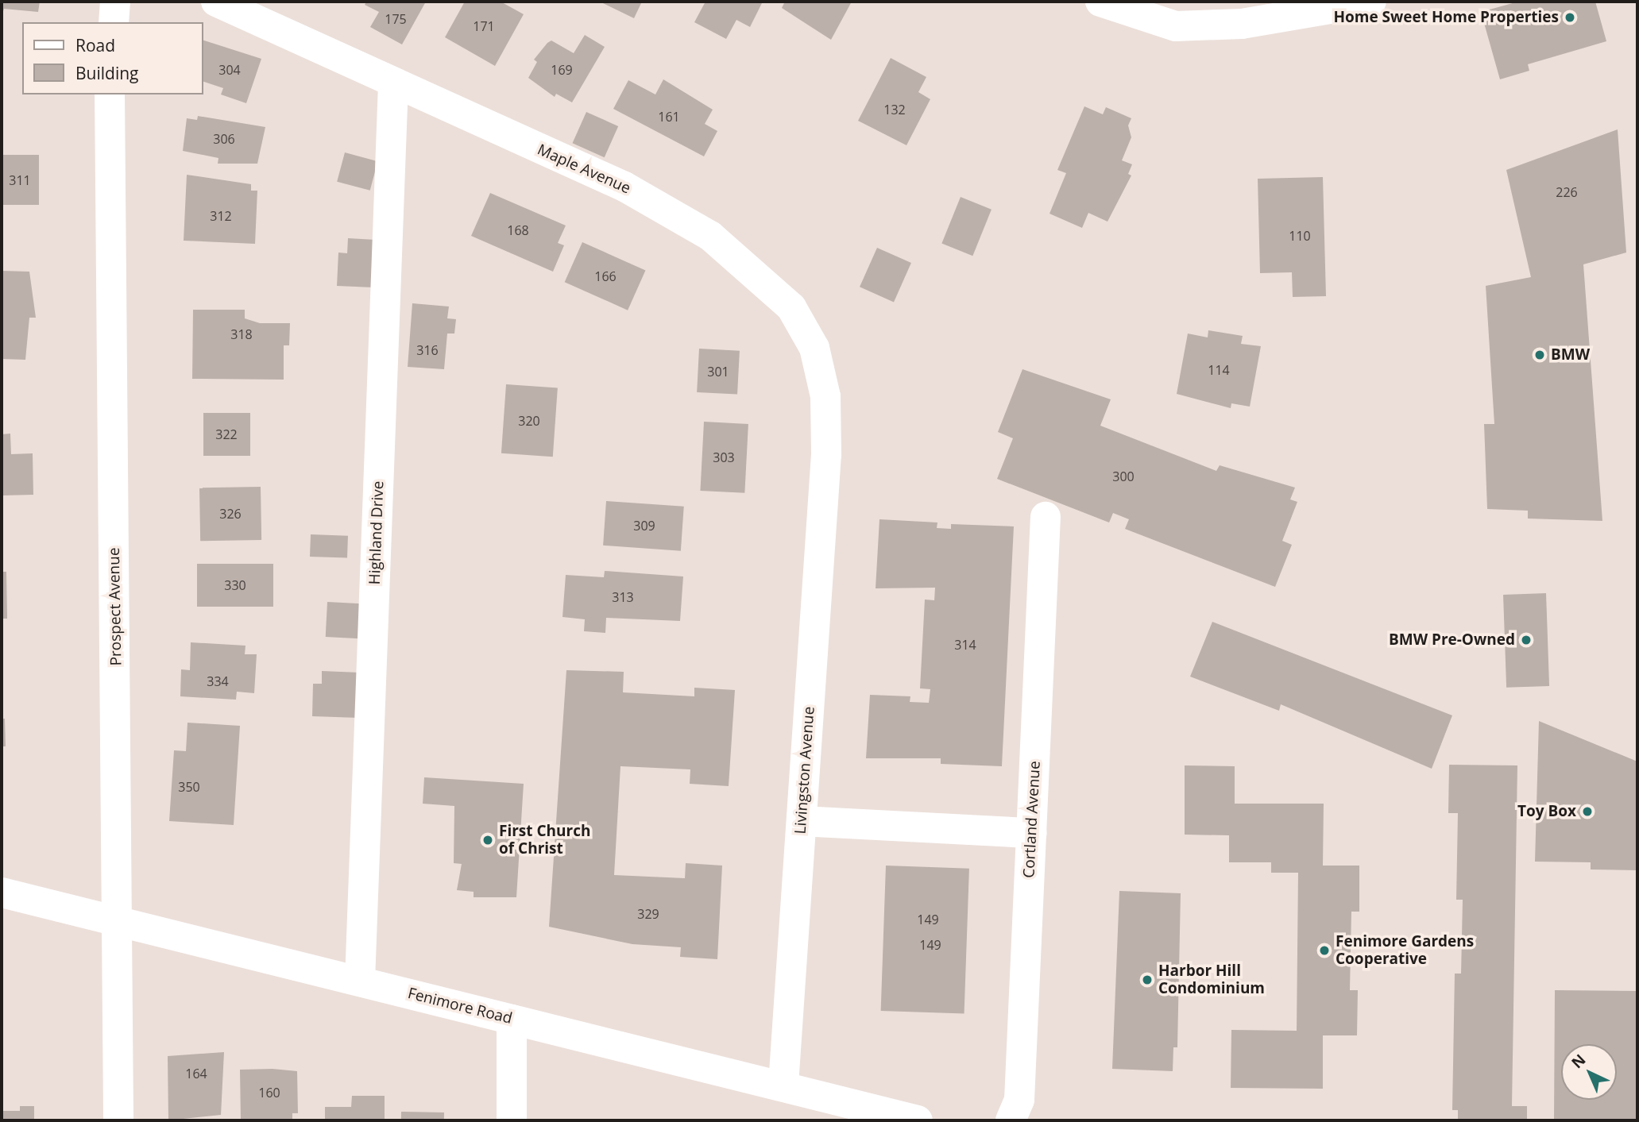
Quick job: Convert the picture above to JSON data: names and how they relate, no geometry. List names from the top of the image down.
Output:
{
  "streets": {
    "street": [
      "Maple Avenue",
      "Highland Drive",
      "Prospect Avenue",
      "Livingston Avenue",
      "Cortland Avenue",
      "Fenimore Road"
    ]
  },
  "crossings": [
    ["Maple Avenue", "Highland Drive"],
    ["Maple Avenue", "Livingston Avenue"],
    ["Highland Drive", "Fenimore Road"],
    ["Prospect Avenue", "Fenimore Road"],
    ["Livingston Avenue", "Fenimore Road"]
  ],
  "places": [
    "Home Sweet Home Properties",
    "BMW",
    "BMW Pre-Owned",
    "Toy Box",
    "First Church of Christ",
    "Fenimore Gardens Cooperative",
    "Harbor Hill Condominium"
  ],
  "house_numbers": [
    "175",
    "171",
    "304",
    "169",
    "132",
    "161",
    "306",
    "311",
    "226",
    "312",
    "168",
    "110",
    "166",
    "318",
    "316",
    "114",
    "301",
    "320",
    "322",
    "303",
    "300",
    "326",
    "309",
    "330",
    "313",
    "314",
    "334",
    "350",
    "329",
    "149",
    "149",
    "164",
    "160"
  ],
  "legend": ["Road", "Building"],
  "north": "top left"
}
